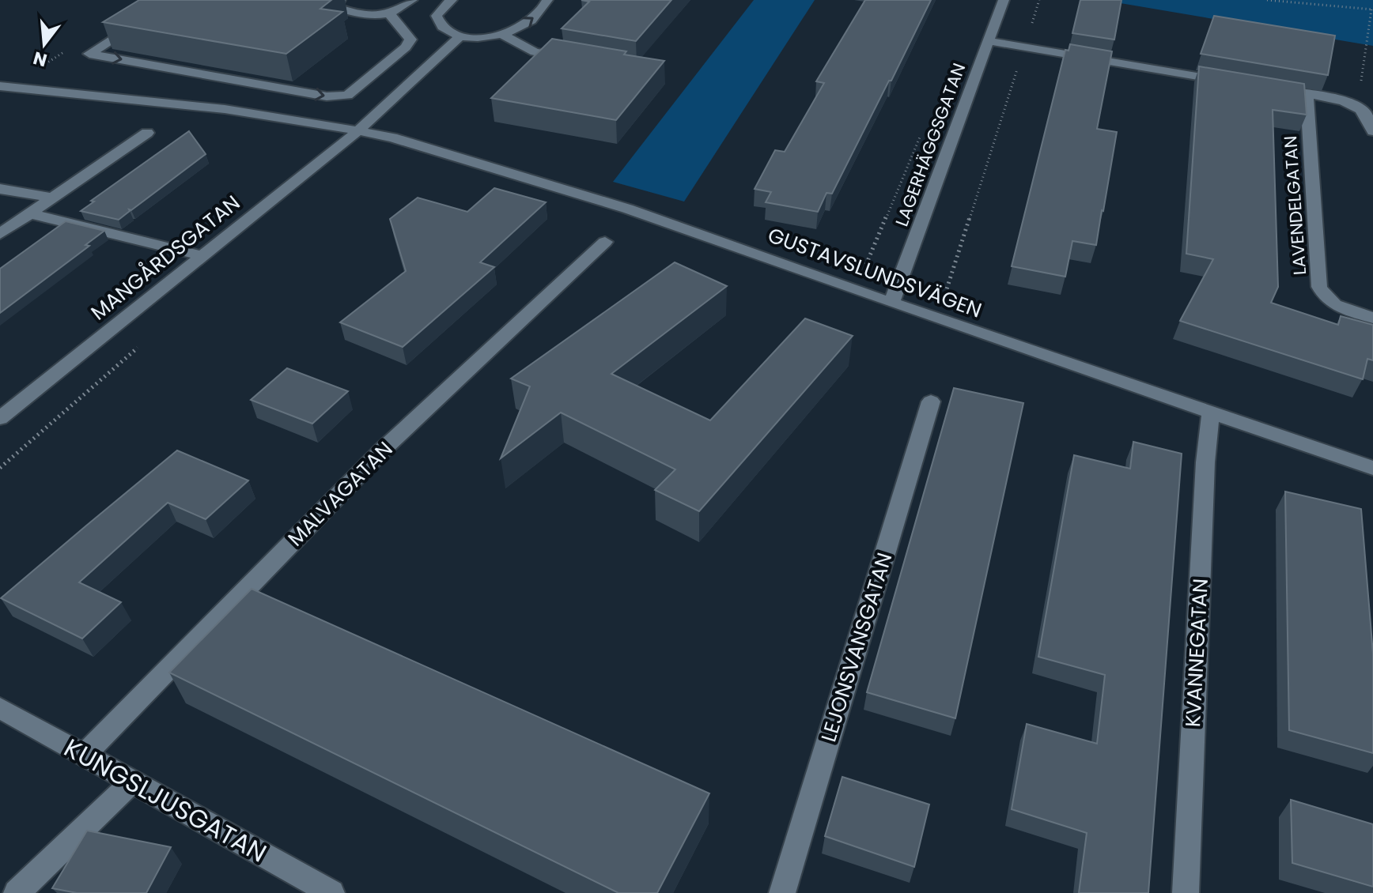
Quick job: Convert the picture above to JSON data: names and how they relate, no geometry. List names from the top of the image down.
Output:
{
  "streets": {
    "street": [
      "LAGERHÄGGSGATAN",
      "LAVENDELGATAN",
      "MANGÅRDSGATAN",
      "GUSTAVSLUNDSVÄGEN",
      "MALVAGATAN",
      "LEJONSVANSGATAN",
      "KVANNEGATAN",
      "KUNGSLJUSGATAN"
    ]
  },
  "crossings": [
    ["LAGERHÄGGSGATAN", "GUSTAVSLUNDSVÄGEN"],
    ["MANGÅRDSGATAN", "GUSTAVSLUNDSVÄGEN"],
    ["GUSTAVSLUNDSVÄGEN", "KVANNEGATAN"],
    ["MALVAGATAN", "KUNGSLJUSGATAN"]
  ],
  "north": "bottom"
}
